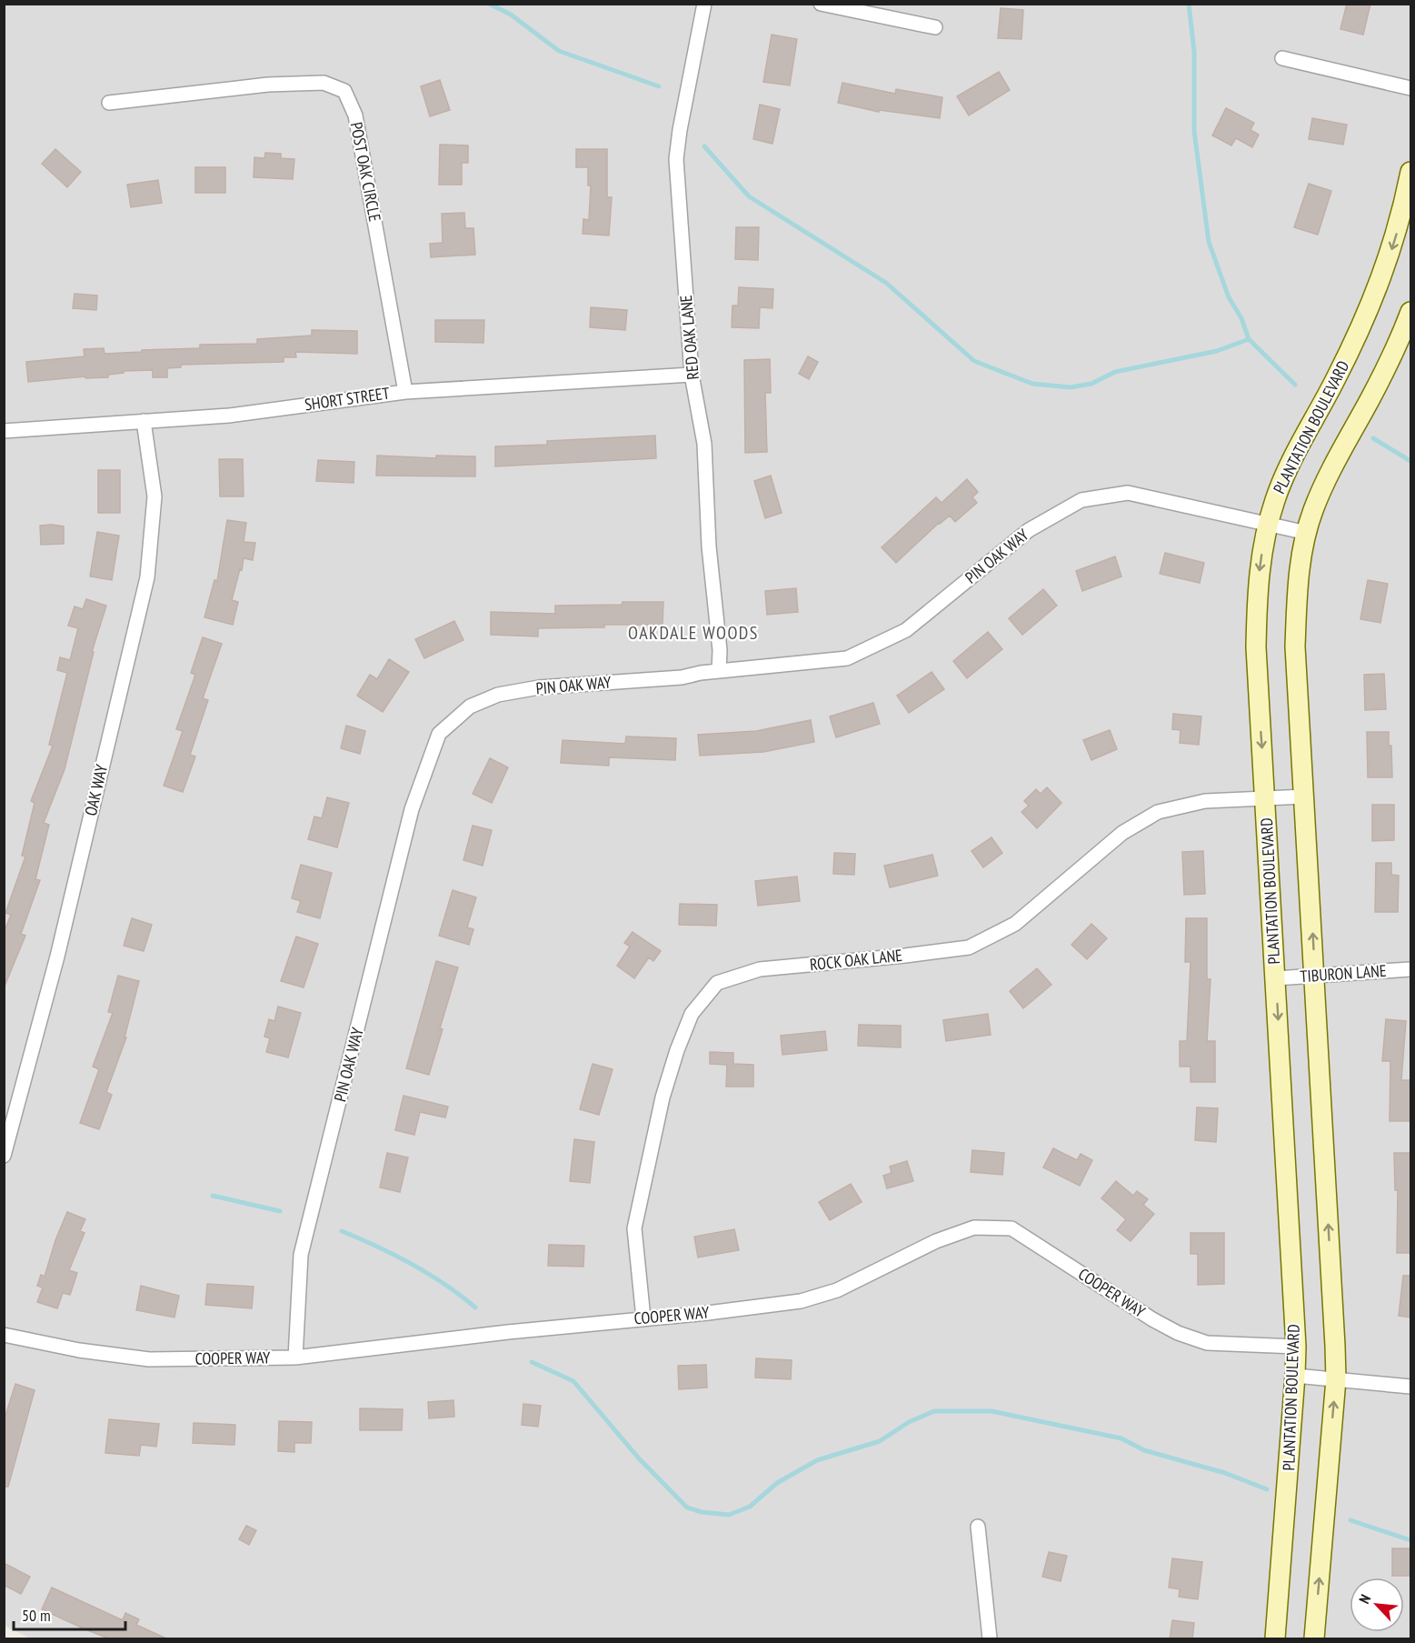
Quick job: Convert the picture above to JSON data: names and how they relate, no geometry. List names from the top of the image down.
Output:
{
  "streets": {
    "street": [
      "POST OAK CIRCLE",
      "RED OAK LANE",
      "SHORT STREET",
      "PLANTATION BOULEVARD",
      "PIN OAK WAY",
      "OAK WAY",
      "ROCK OAK LANE",
      "TIBURON LANE",
      "COOPER WAY"
    ]
  },
  "crossings": [
    ["POST OAK CIRCLE", "SHORT STREET"],
    ["RED OAK LANE", "SHORT STREET"],
    ["RED OAK LANE", "PIN OAK WAY"],
    ["SHORT STREET", "OAK WAY"],
    ["PLANTATION BOULEVARD", "PIN OAK WAY"],
    ["PLANTATION BOULEVARD", "ROCK OAK LANE"],
    ["PLANTATION BOULEVARD", "TIBURON LANE"],
    ["PLANTATION BOULEVARD", "COOPER WAY"],
    ["PIN OAK WAY", "COOPER WAY"],
    ["ROCK OAK LANE", "COOPER WAY"]
  ],
  "districts": ["OAKDALE WOODS"],
  "scale_bar": "50 m",
  "north": "top left"
}
